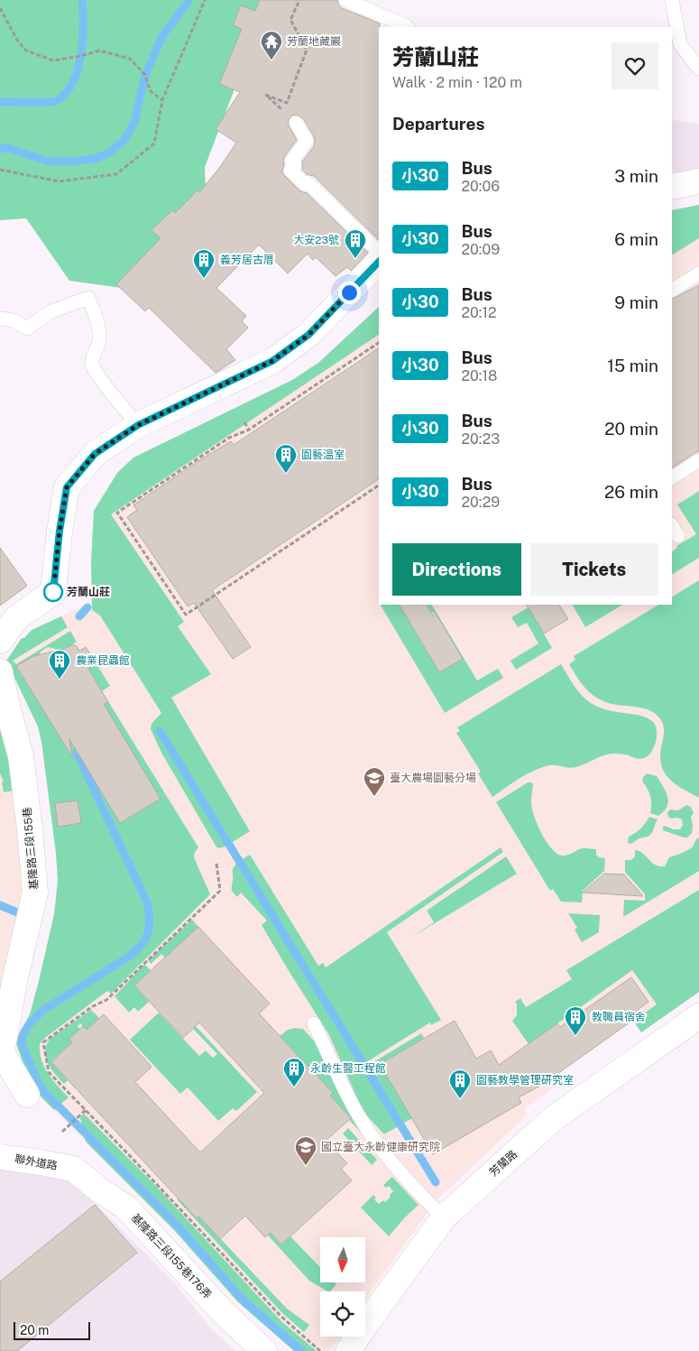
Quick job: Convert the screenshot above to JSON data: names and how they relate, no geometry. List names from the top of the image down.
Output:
{
  "streets": {
    "street": [
      "基隆路三段155巷",
      "聯外道路",
      "芳蘭路",
      "基隆路三段155巷176弄"
    ]
  },
  "crossings": [
    ["聯外道路", "基隆路三段155巷176弄"]
  ],
  "places": {
    "temple": ["芳蘭地藏巖"],
    "building": [
      "大安23號",
      "義芳居古厝",
      "園藝溫室",
      "農業昆蟲館",
      "教職員宿舍",
      "永齡生醫工程館",
      "園藝教學管理研究室"
    ],
    "other": ["芳蘭山莊"],
    "school or university": ["臺大農場園藝分場", "國立臺大永齡健康研究院"]
  },
  "lines": ["bus line 小30"],
  "scale_bar": "20 m",
  "north": "bottom",
  "page": {
    "heading": [
      ["芳蘭山莊", "Walk · 2 min · 120 m"],
      "Departures"
    ],
    "list": [
      {
        "mark": "小30",
        "name": "Bus",
        "note": "20:06",
        "value": "3 min"
      },
      {
        "mark": "小30",
        "name": "Bus",
        "note": "20:09",
        "value": "6 min"
      },
      {
        "mark": "小30",
        "name": "Bus",
        "note": "20:12",
        "value": "9 min"
      },
      {
        "mark": "小30",
        "name": "Bus",
        "note": "20:18",
        "value": "15 min"
      },
      {
        "mark": "小30",
        "name": "Bus",
        "note": "20:23",
        "value": "20 min"
      },
      {
        "mark": "小30",
        "name": "Bus",
        "note": "20:29",
        "value": "26 min"
      }
    ],
    "buttons": ["Directions", "Tickets"],
    "scale": "20 m"
  }
}
